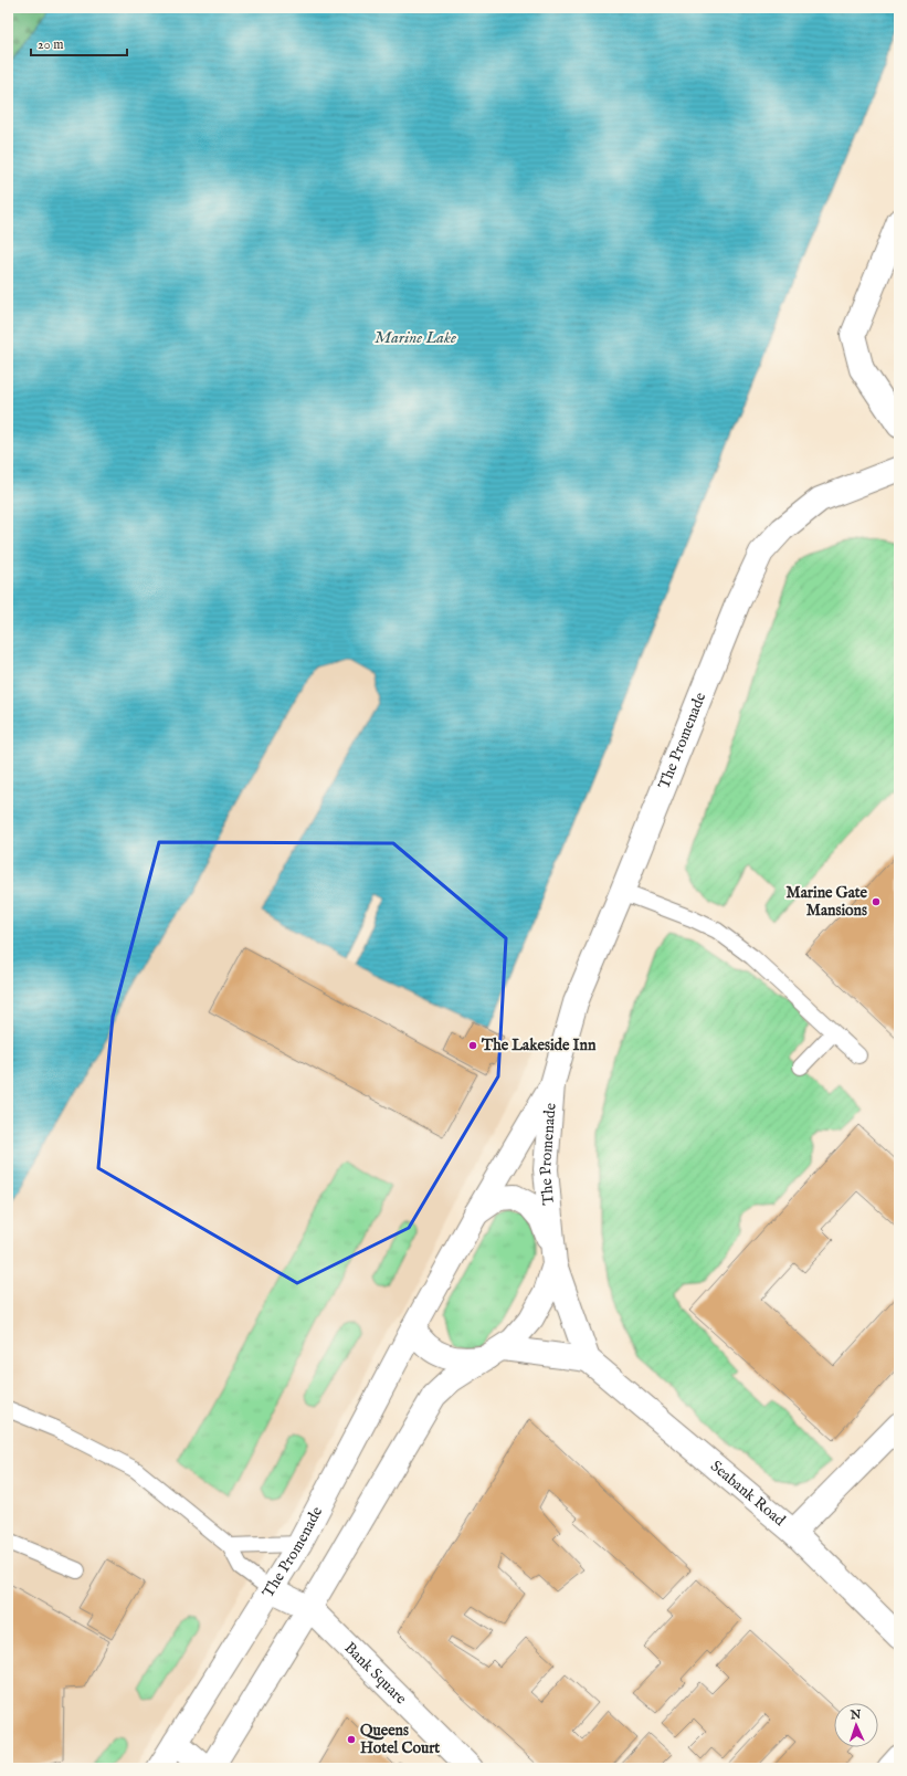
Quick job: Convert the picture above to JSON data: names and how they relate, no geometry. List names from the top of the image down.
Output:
{
  "streets": {
    "main road": ["The Promenade", "Seabank Road", "Bank Square"]
  },
  "crossings": [
    ["The Promenade", "Bank Square"]
  ],
  "water": ["Marine Lake"],
  "places": ["Marine Gate Mansions", "The Lakeside Inn", "Queens Hotel Court"],
  "scale_bar": "20 m",
  "north": "top"
}
